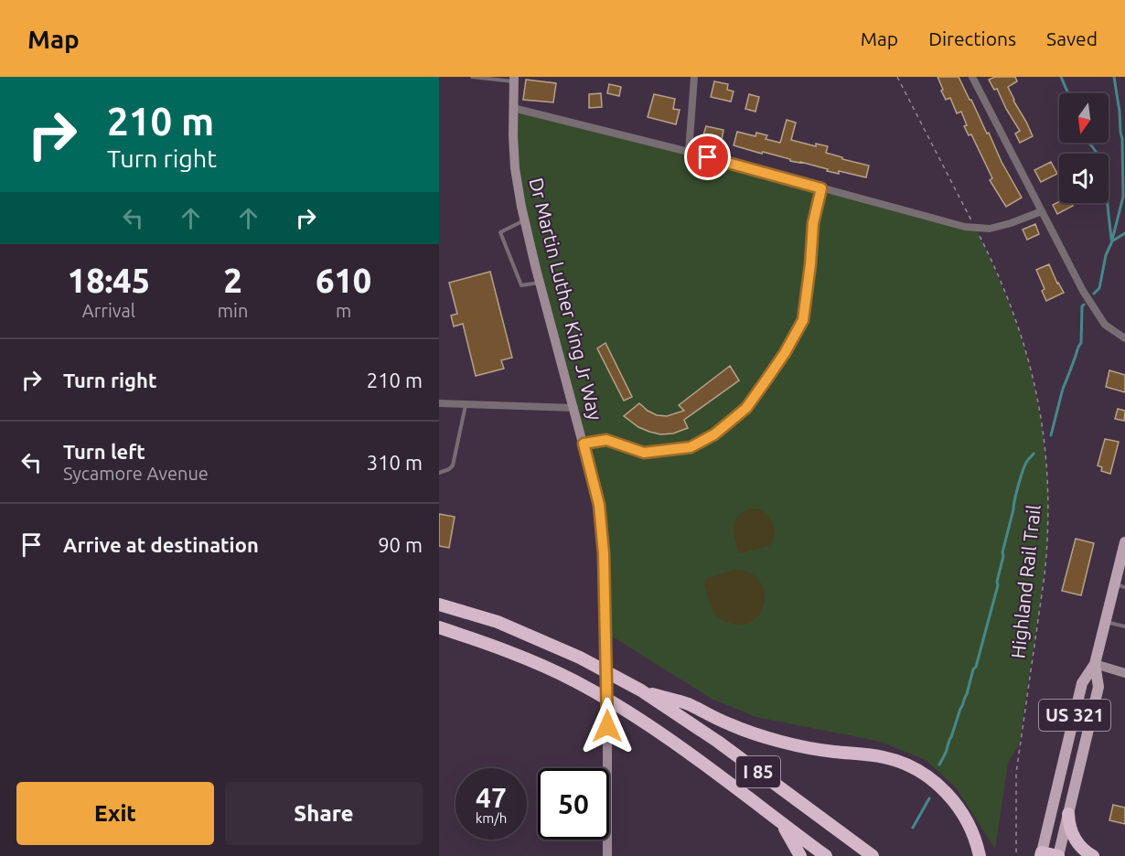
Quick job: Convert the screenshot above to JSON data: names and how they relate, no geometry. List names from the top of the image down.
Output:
{
  "streets": {
    "highway": ["I 85"],
    "main road": ["Dr Martin Luther King Jr Way", "US 321"],
    "path": ["Highland Rail Trail"]
  },
  "north": "bottom",
  "page": {
    "header": "Map",
    "nav": ["Map", "Directions", "Saved"],
    "turn": ["210 m", "Turn right"],
    "eta": [
      "18:45",
      "Arrival",
      "2",
      "min",
      "610",
      "m"
    ],
    "list": [
      {
        "name": "Turn right",
        "value": "210 m"
      },
      {
        "name": "Turn left",
        "note": "Sycamore Avenue",
        "value": "310 m"
      },
      {
        "name": "Arrive at destination",
        "value": "90 m"
      }
    ],
    "speed": "47 km/h",
    "limit": "50",
    "buttons": ["Exit", "Share"]
  }
}
